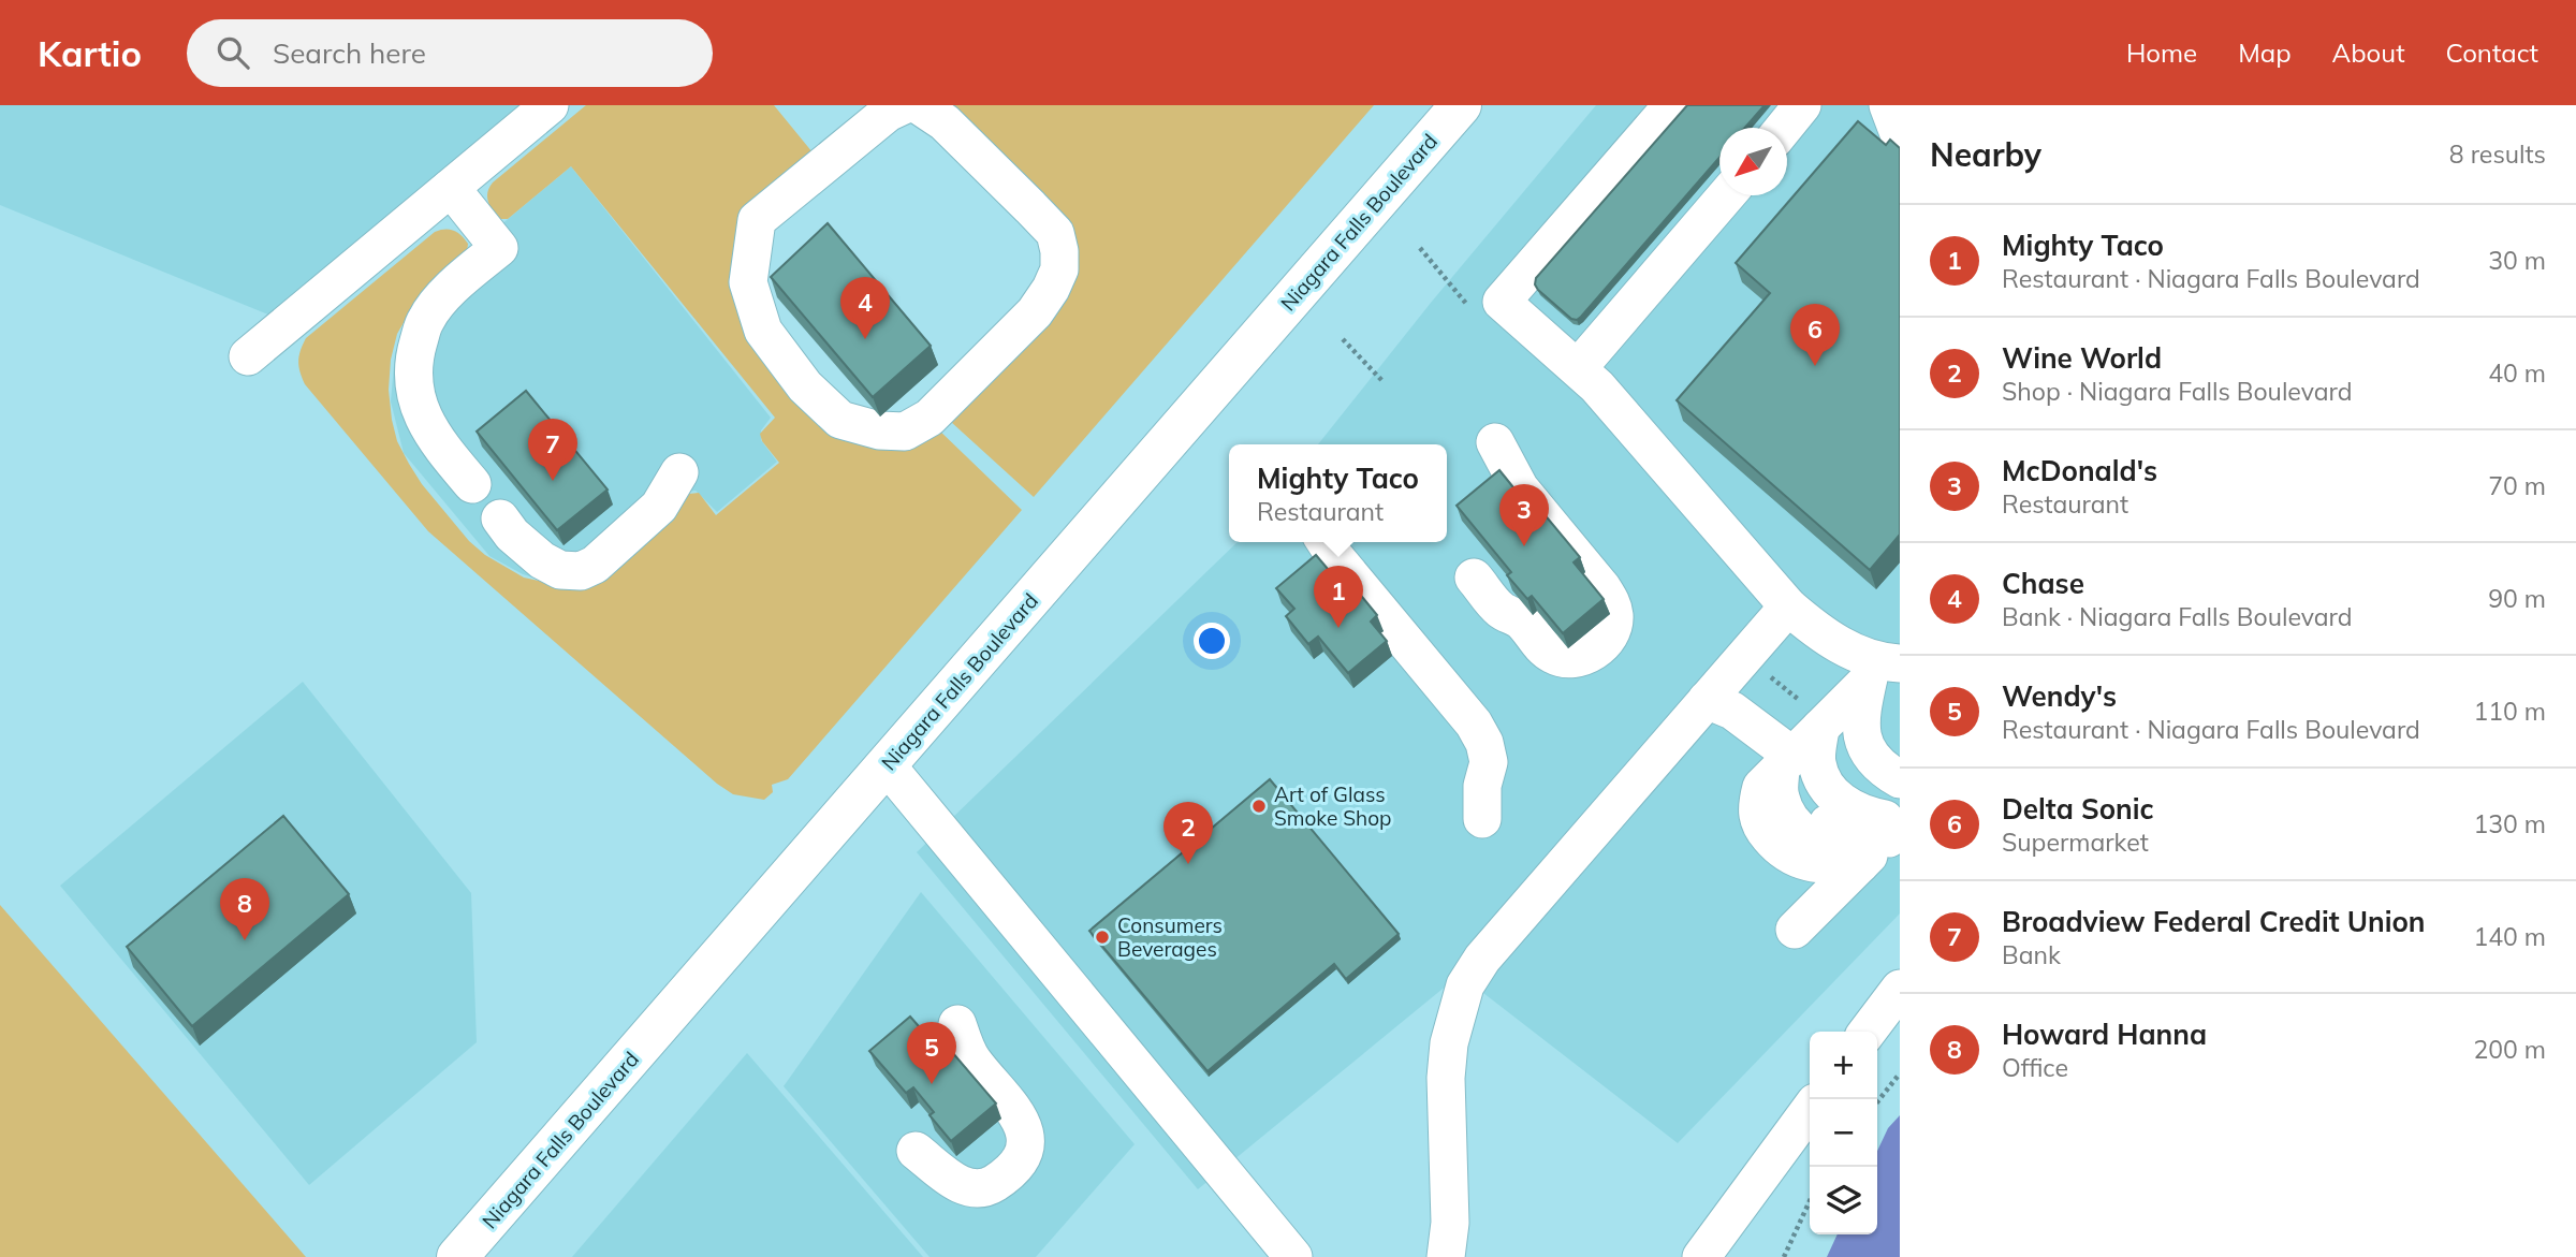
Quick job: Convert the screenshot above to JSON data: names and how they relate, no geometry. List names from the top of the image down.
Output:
{
  "streets": {
    "main road": ["Niagara Falls Boulevard"]
  },
  "places": ["Art of Glass Smoke Shop", "Consumers Beverages"],
  "north": "bottom left",
  "page": {
    "header": "Kartio",
    "search": "Search here",
    "nav": [
      "Home",
      "Map",
      "About",
      "Contact"
    ],
    "heading": ["Nearby", "8 results"],
    "list": [
      {
        "mark": "1",
        "name": "Mighty Taco",
        "note": "Restaurant · Niagara Falls Boulevard",
        "value": "30 m"
      },
      {
        "mark": "2",
        "name": "Wine World",
        "note": "Shop · Niagara Falls Boulevard",
        "value": "40 m"
      },
      {
        "mark": "3",
        "name": "McDonald's",
        "note": "Restaurant",
        "value": "70 m"
      },
      {
        "mark": "4",
        "name": "Chase",
        "note": "Bank · Niagara Falls Boulevard",
        "value": "90 m"
      },
      {
        "mark": "5",
        "name": "Wendy's",
        "note": "Restaurant · Niagara Falls Boulevard",
        "value": "110 m"
      },
      {
        "mark": "6",
        "name": "Delta Sonic",
        "note": "Supermarket",
        "value": "130 m"
      },
      {
        "mark": "7",
        "name": "Broadview Federal Credit Union",
        "note": "Bank",
        "value": "140 m"
      },
      {
        "mark": "8",
        "name": "Howard Hanna",
        "note": "Office",
        "value": "200 m"
      }
    ],
    "pins": [
      "4",
      "6",
      "7",
      "3",
      "1",
      "2",
      "8",
      "5"
    ],
    "popup": ["Mighty Taco", "Restaurant"],
    "map_buttons": ["+", "−"]
  }
}
